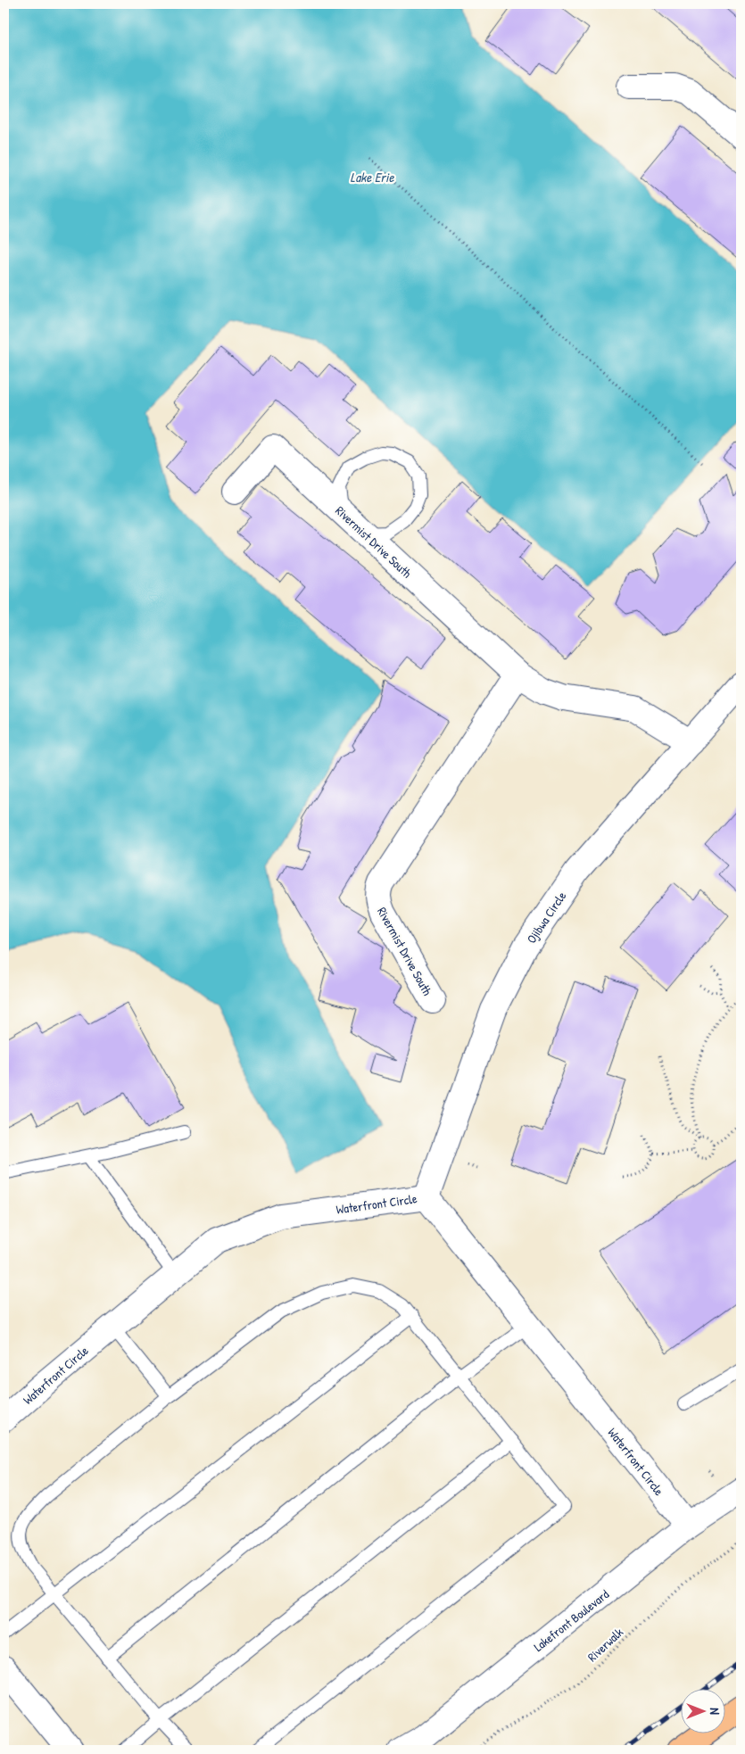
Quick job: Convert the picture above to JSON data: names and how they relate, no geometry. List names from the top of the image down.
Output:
{
  "streets": {
    "street": [
      "Rivermist Drive South",
      "Ojibwa Circle",
      "Waterfront Circle",
      "Lakefront Boulevard"
    ],
    "path": ["Riverwalk"]
  },
  "crossings": [
    ["Rivermist Drive South", "Ojibwa Circle"],
    ["Ojibwa Circle", "Waterfront Circle"],
    ["Waterfront Circle", "Lakefront Boulevard"]
  ],
  "water": ["Lake Erie"],
  "north": "right"
}
